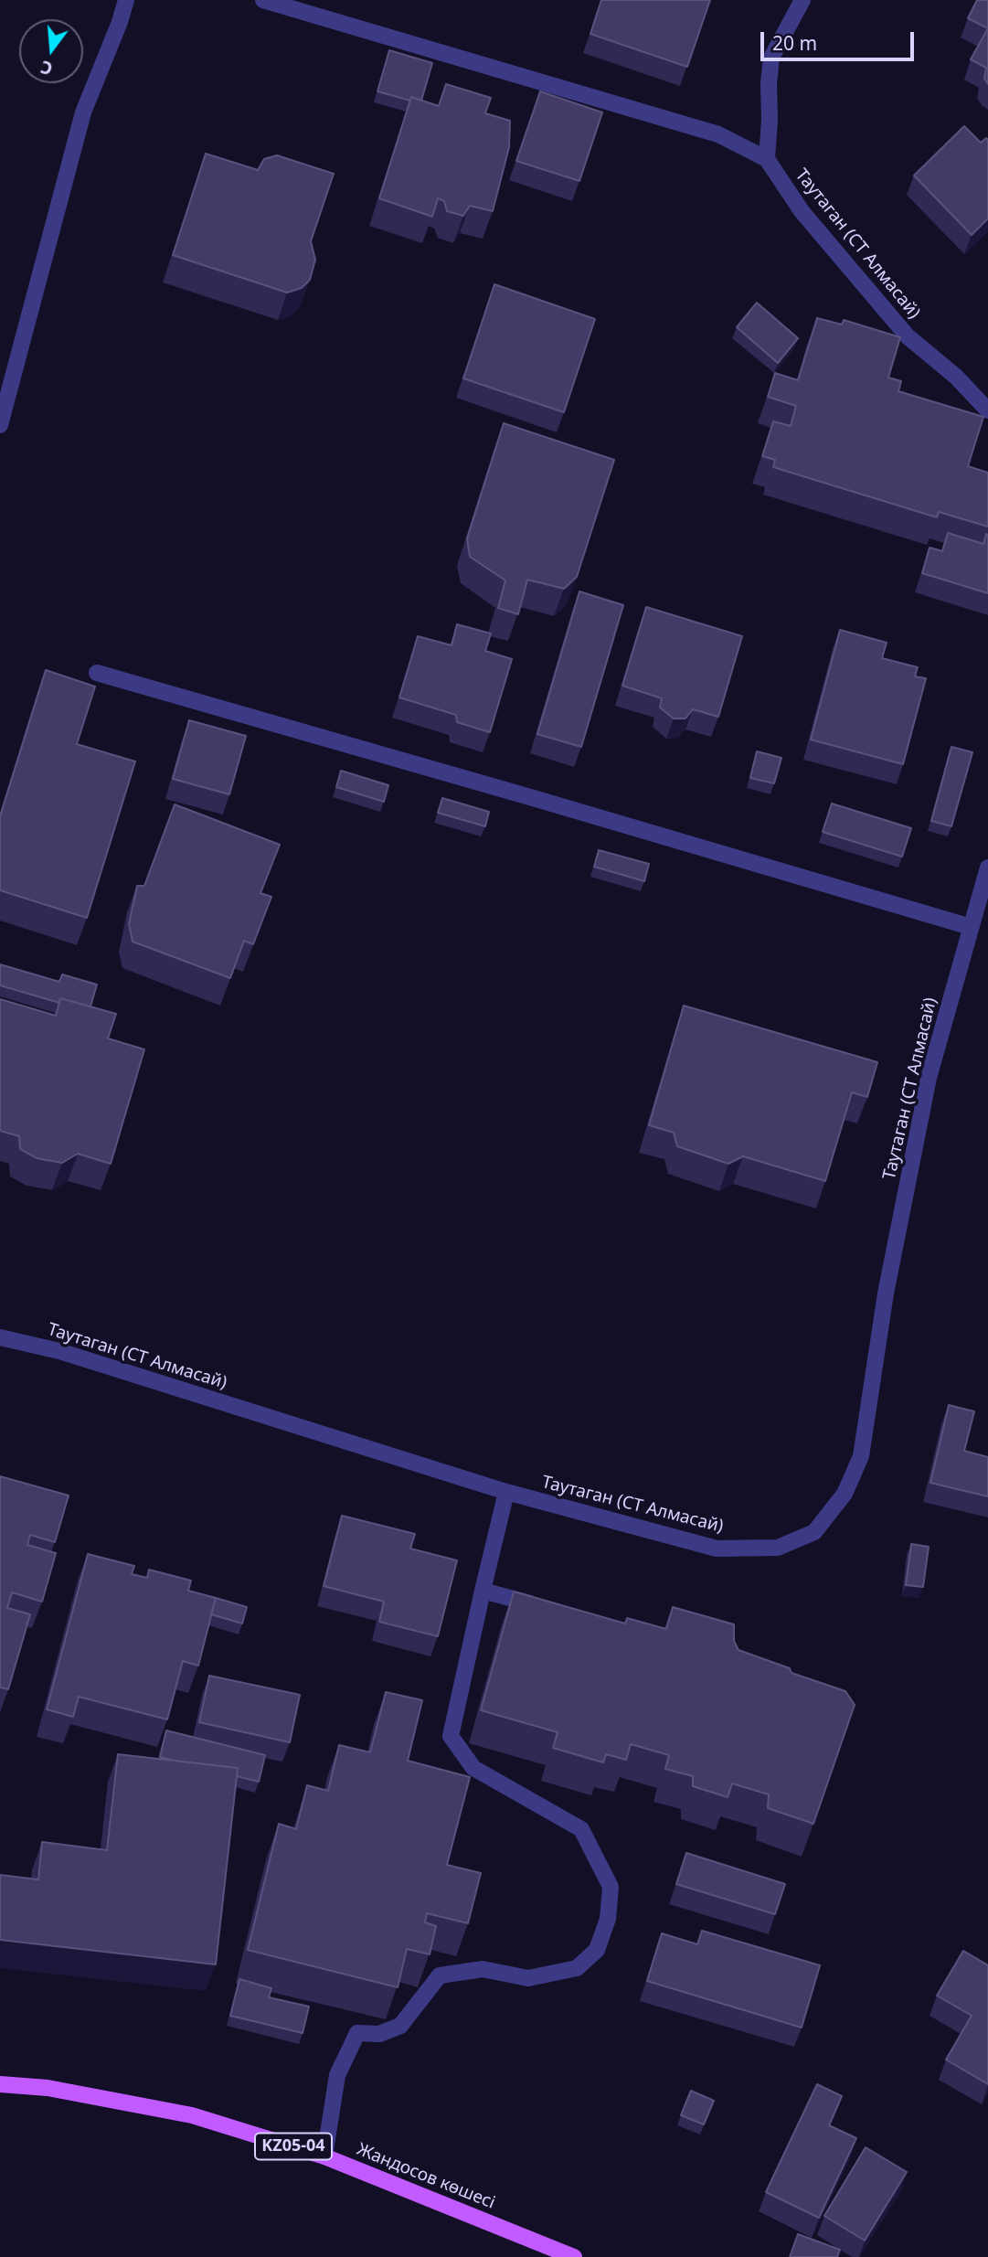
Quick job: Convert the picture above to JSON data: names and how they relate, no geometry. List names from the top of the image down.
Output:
{
  "streets": {
    "main road": ["KZ05-04", "Жандосов көшесі"],
    "street": ["Таутаган (СТ Алмасай)"]
  },
  "scale_bar": "20 m",
  "north": "bottom"
}
